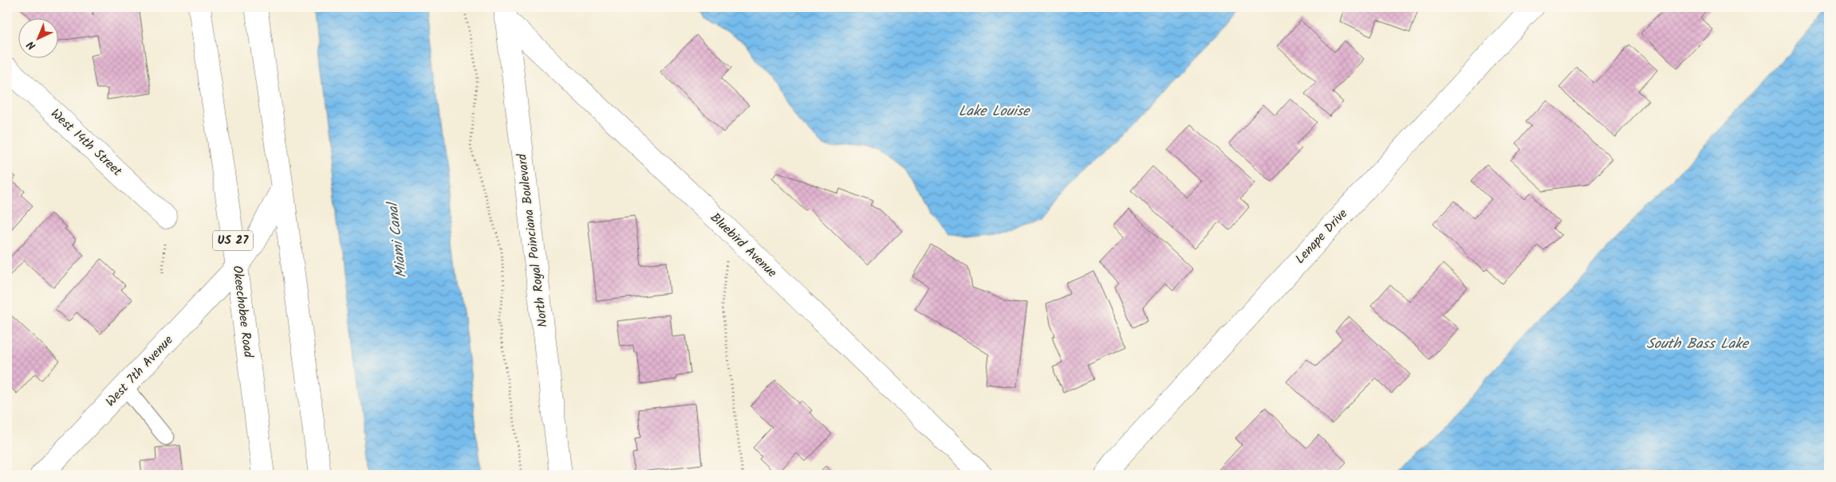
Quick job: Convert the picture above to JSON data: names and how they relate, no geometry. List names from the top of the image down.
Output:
{
  "streets": {
    "main road": [
      "West 14th Street",
      "Lenape Drive",
      "US 27",
      "North Royal Poinciana Boulevard",
      "Bluebird Avenue",
      "Okeechobee Road",
      "West 7th Avenue"
    ]
  },
  "crossings": [
    ["North Royal Poinciana Boulevard", "Bluebird Avenue"],
    ["Okeechobee Road", "West 7th Avenue"]
  ],
  "water": ["Lake Louise", "Miami Canal", "South Bass Lake"],
  "north": "bottom left"
}
